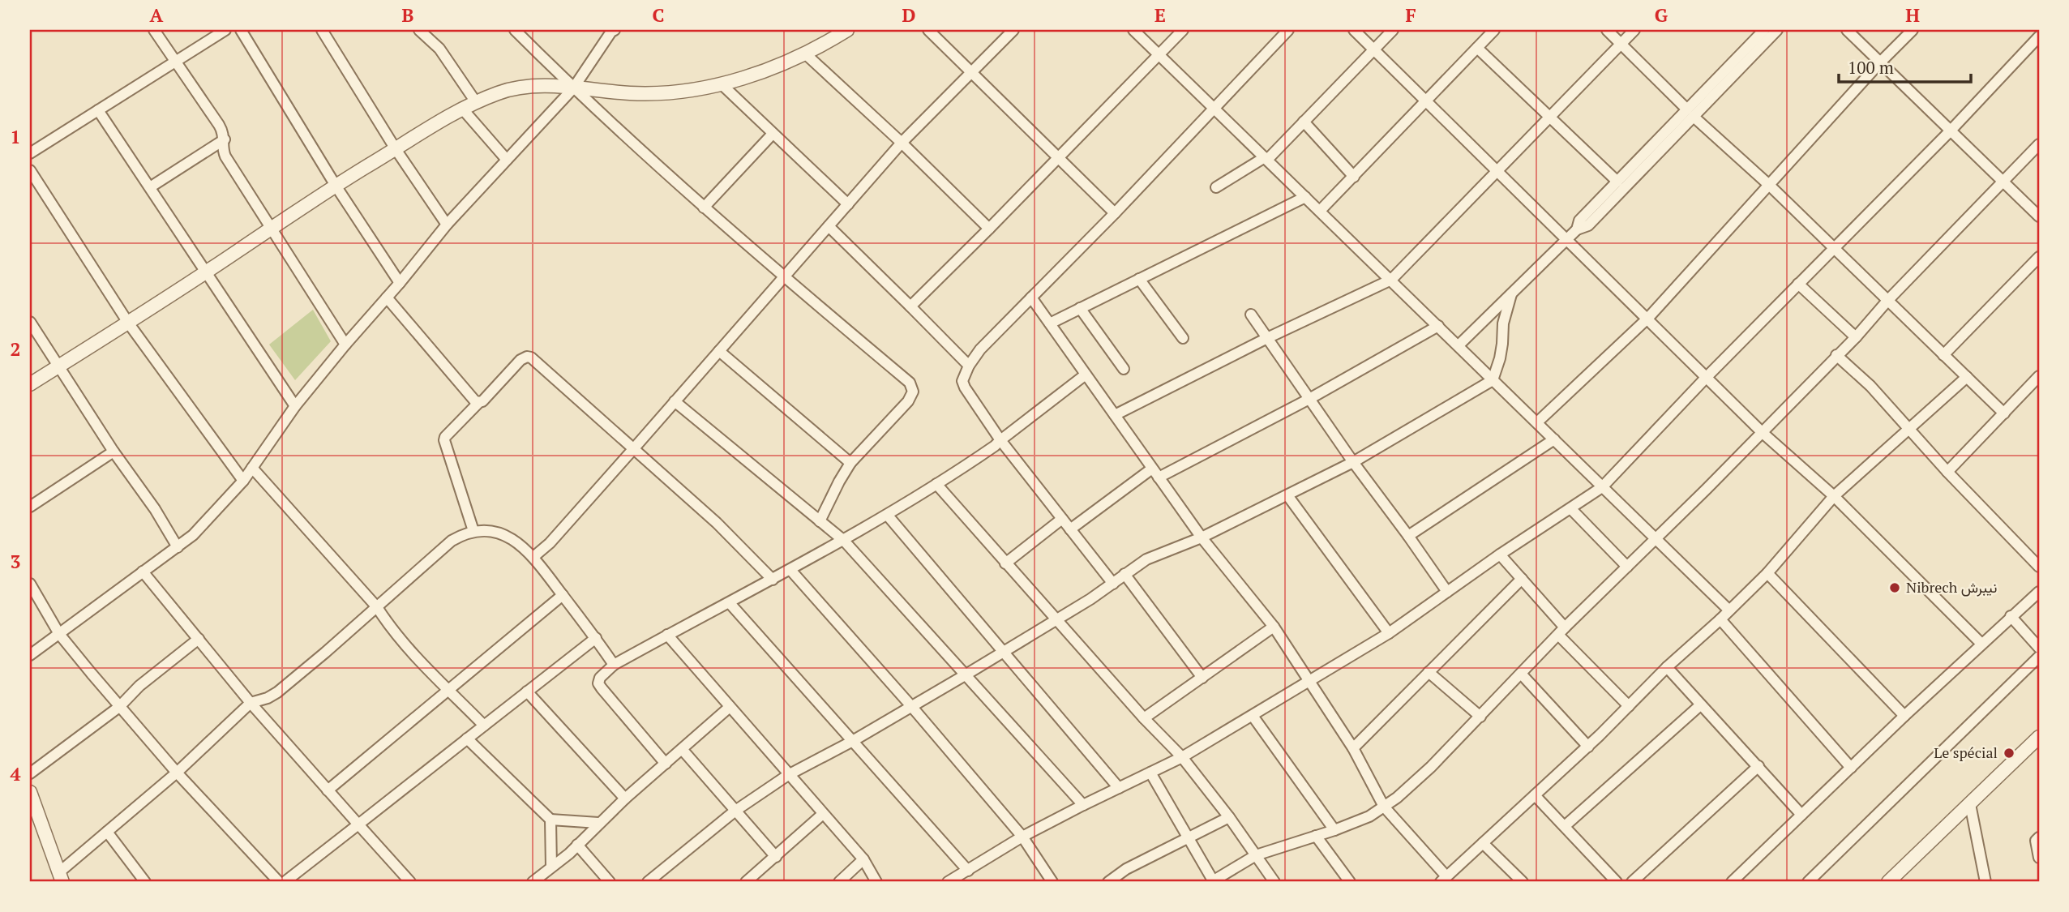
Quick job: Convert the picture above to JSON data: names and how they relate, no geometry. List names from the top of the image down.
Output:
{
  "places": ["Nibrech نيبرش", "Le spécial"],
  "scale_bar": "100 m",
  "grid": {
    "columns": [
      "A",
      "B",
      "C",
      "D",
      "E",
      "F",
      "G",
      "H"
    ],
    "rows": [
      "1",
      "2",
      "3",
      "4"
    ]
  }
}
